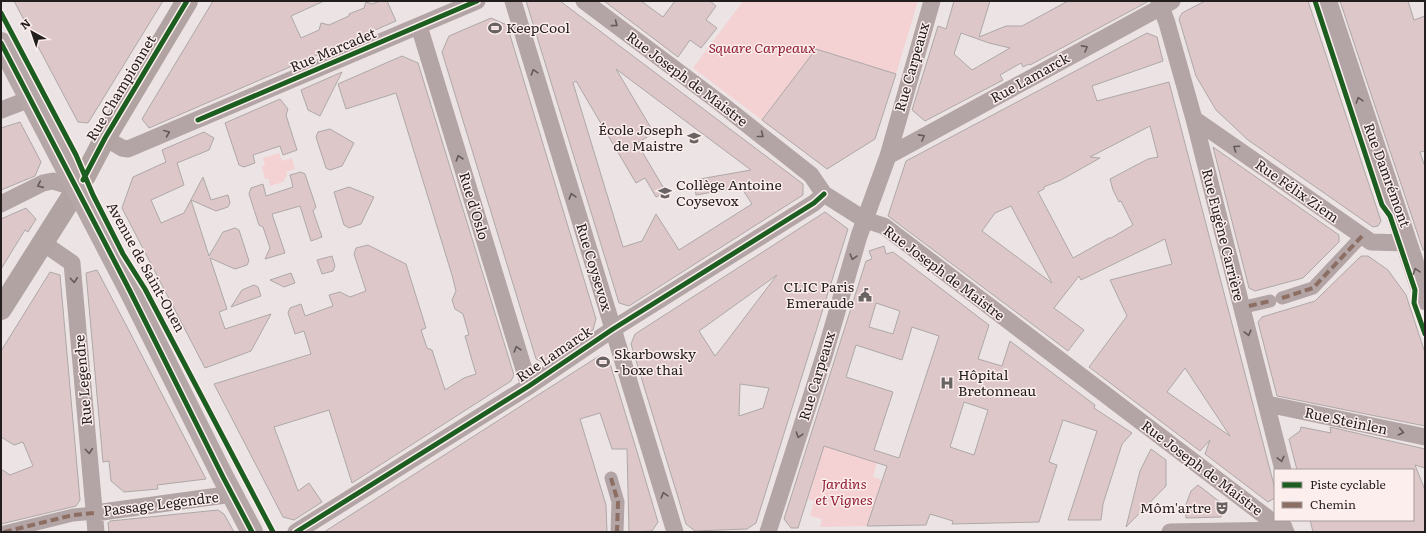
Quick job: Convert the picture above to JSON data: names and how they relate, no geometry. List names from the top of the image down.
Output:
{
  "streets": {
    "main road": ["Rue Championnet", "Avenue de Saint-Ouen"],
    "street": [
      "Rue Marcadet",
      "Rue Carpeaux",
      "Rue Lamarck",
      "Rue Joseph de Maistre",
      "Rue Damrémont",
      "Rue Félix Ziem",
      "Rue d'Oslo",
      "Rue Eugène Carrière",
      "Rue Coysevox",
      "Rue Legendre",
      "Rue Steinlen",
      "Passage Legendre"
    ]
  },
  "crossings": [
    ["Rue Marcadet", "Rue Championnet"],
    ["Rue Marcadet", "Rue d'Oslo"],
    ["Rue Carpeaux", "Rue Lamarck"],
    ["Rue Carpeaux", "Rue Joseph de Maistre"],
    ["Rue Lamarck", "Rue Joseph de Maistre"],
    ["Rue Lamarck", "Rue d'Oslo"],
    ["Rue Lamarck", "Rue Eugène Carrière"],
    ["Rue Lamarck", "Rue Coysevox"],
    ["Rue Championnet", "Avenue de Saint-Ouen"],
    ["Rue Championnet", "Rue Legendre"],
    ["Rue Damrémont", "Rue Félix Ziem"],
    ["Rue Félix Ziem", "Rue Eugène Carrière"],
    ["Rue Eugène Carrière", "Rue Steinlen"],
    ["Avenue de Saint-Ouen", "Passage Legendre"],
    ["Rue Legendre", "Passage Legendre"]
  ],
  "one_way": [
    "Rue Marcadet",
    "Rue Carpeaux",
    "Rue Joseph de Maistre",
    "Rue Damrémont",
    "Rue Félix Ziem",
    "Rue d'Oslo",
    "Rue Eugène Carrière",
    "Rue Coysevox",
    "Rue Legendre",
    "Rue Steinlen"
  ],
  "parks": ["Square Carpeaux", "Jardins et Vignes"],
  "places": {
    "sports": ["KeepCool", "Skarbowsky - boxe thai"],
    "school or university": ["École Joseph de Maistre", "Collège Antoine Coysevox"],
    "public building": ["CLIC Paris Emeraude"],
    "hospital": ["Hôpital Bretonneau"],
    "theatre": ["Môm'artre"]
  },
  "legend": ["Piste cyclable", "Chemin"],
  "north": "top left"
}
